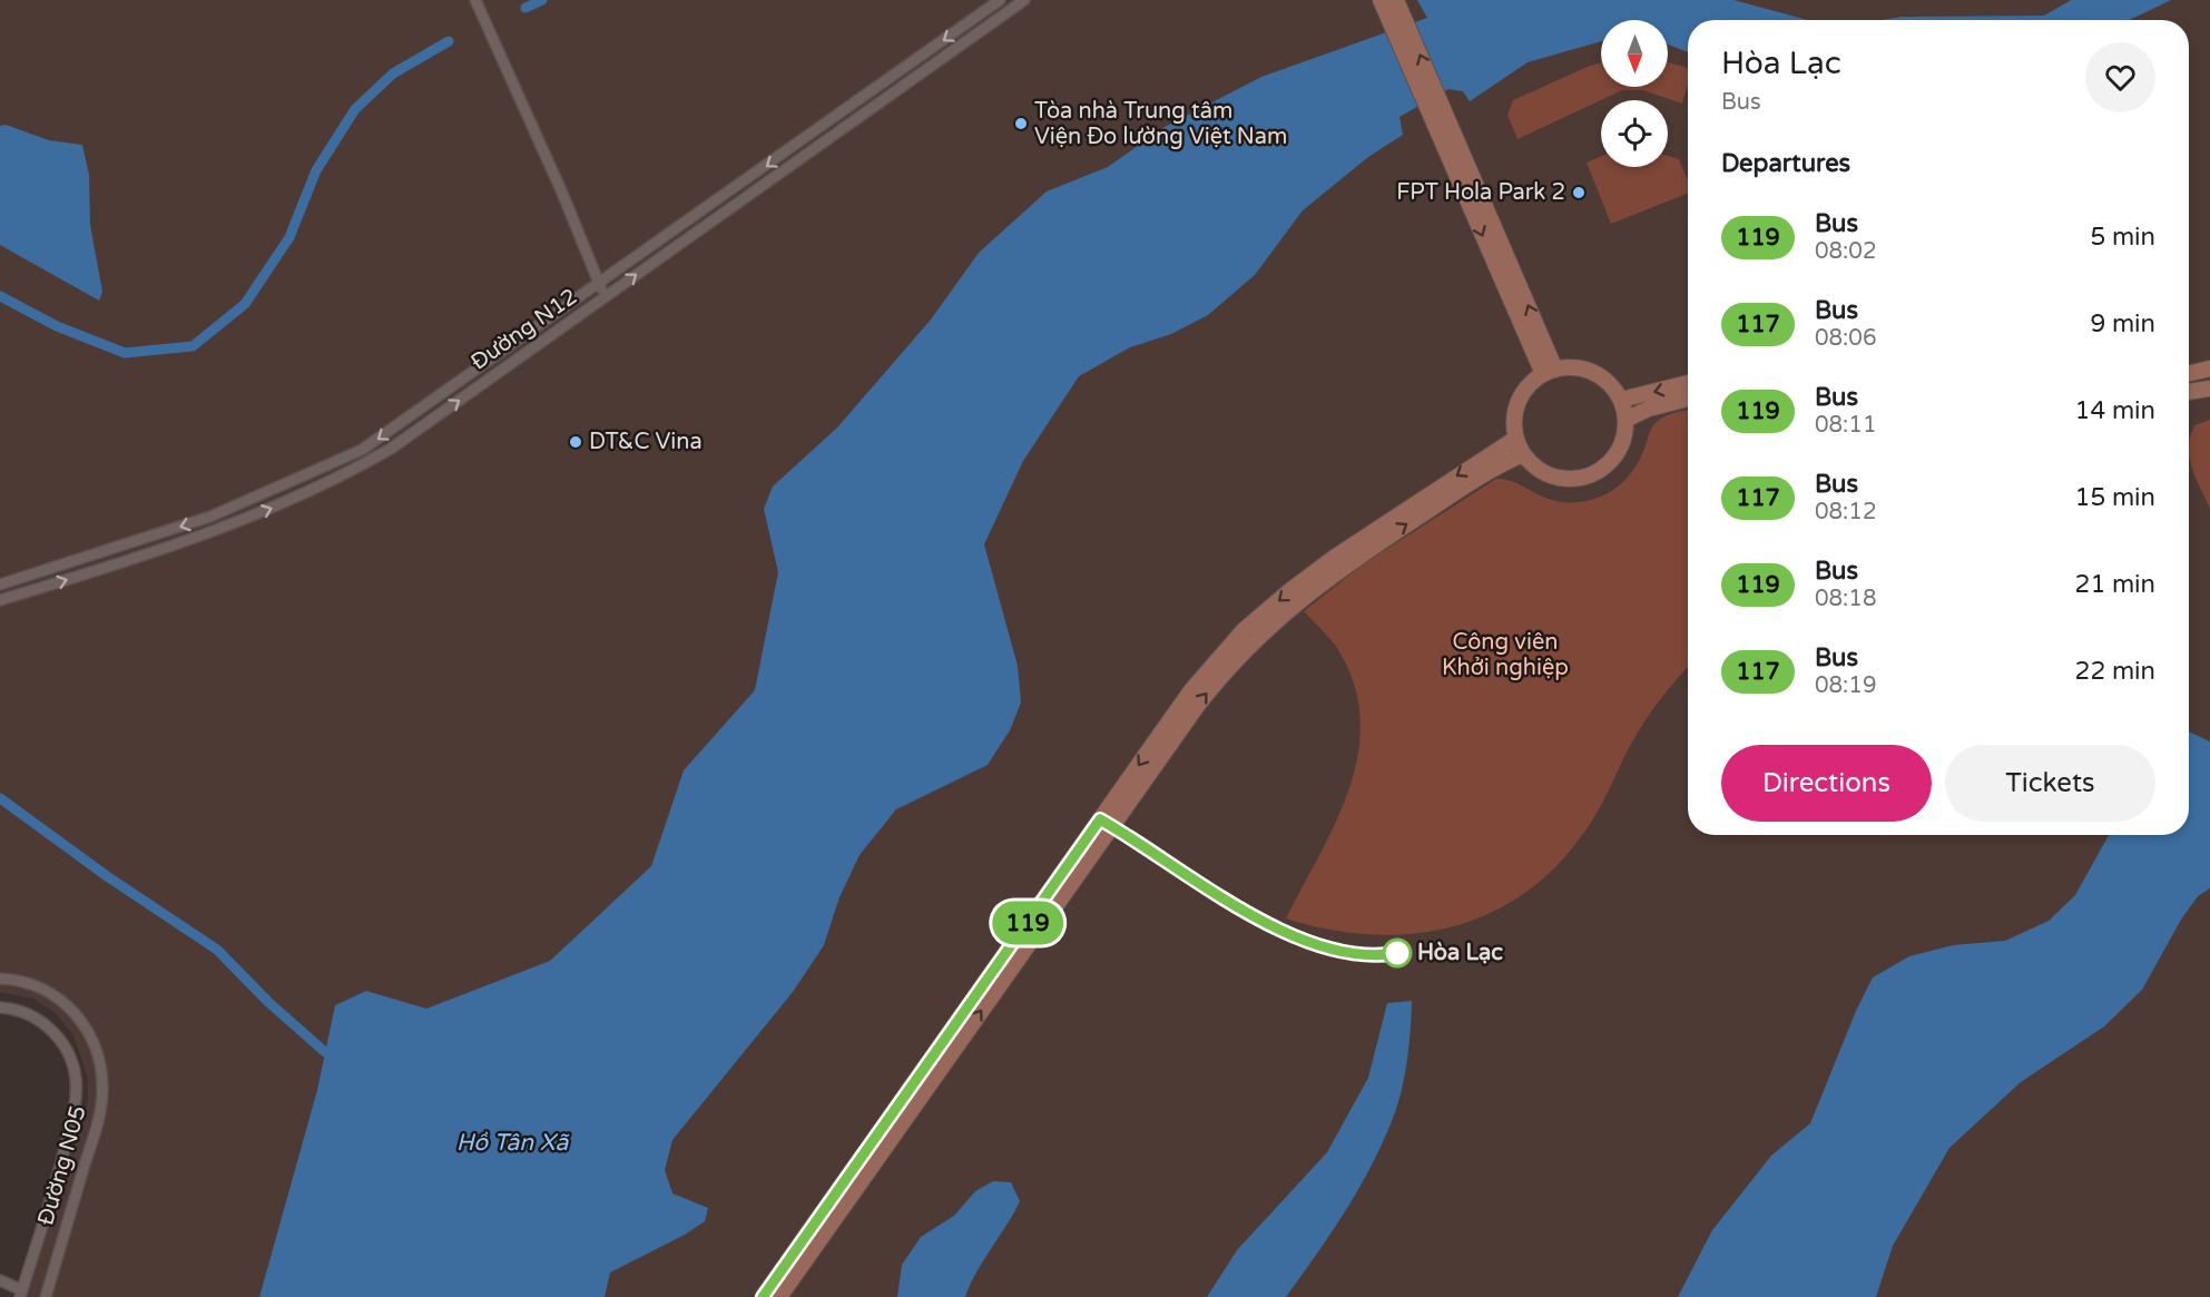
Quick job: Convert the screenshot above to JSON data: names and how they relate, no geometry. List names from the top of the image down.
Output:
{
  "streets": {
    "street": ["Đường N12", "Đường N05"]
  },
  "water": ["Hồ Tân Xã"],
  "parks": ["Công viên Khởi nghiệp"],
  "places": [
    "Tòa nhà Trung tâm Viện Đo lường Việt Nam",
    "FPT Hola Park 2",
    "DT&C Vina",
    "Hòa Lạc"
  ],
  "lines": ["bus line 119"],
  "north": "bottom",
  "page": {
    "on_map": "119",
    "heading": [
      ["Hòa Lạc", "Bus"],
      "Departures"
    ],
    "list": [
      {
        "mark": "119",
        "name": "Bus",
        "note": "08:02",
        "value": "5 min"
      },
      {
        "mark": "117",
        "name": "Bus",
        "note": "08:06",
        "value": "9 min"
      },
      {
        "mark": "119",
        "name": "Bus",
        "note": "08:11",
        "value": "14 min"
      },
      {
        "mark": "117",
        "name": "Bus",
        "note": "08:12",
        "value": "15 min"
      },
      {
        "mark": "119",
        "name": "Bus",
        "note": "08:18",
        "value": "21 min"
      },
      {
        "mark": "117",
        "name": "Bus",
        "note": "08:19",
        "value": "22 min"
      }
    ],
    "buttons": ["Directions", "Tickets"]
  }
}
